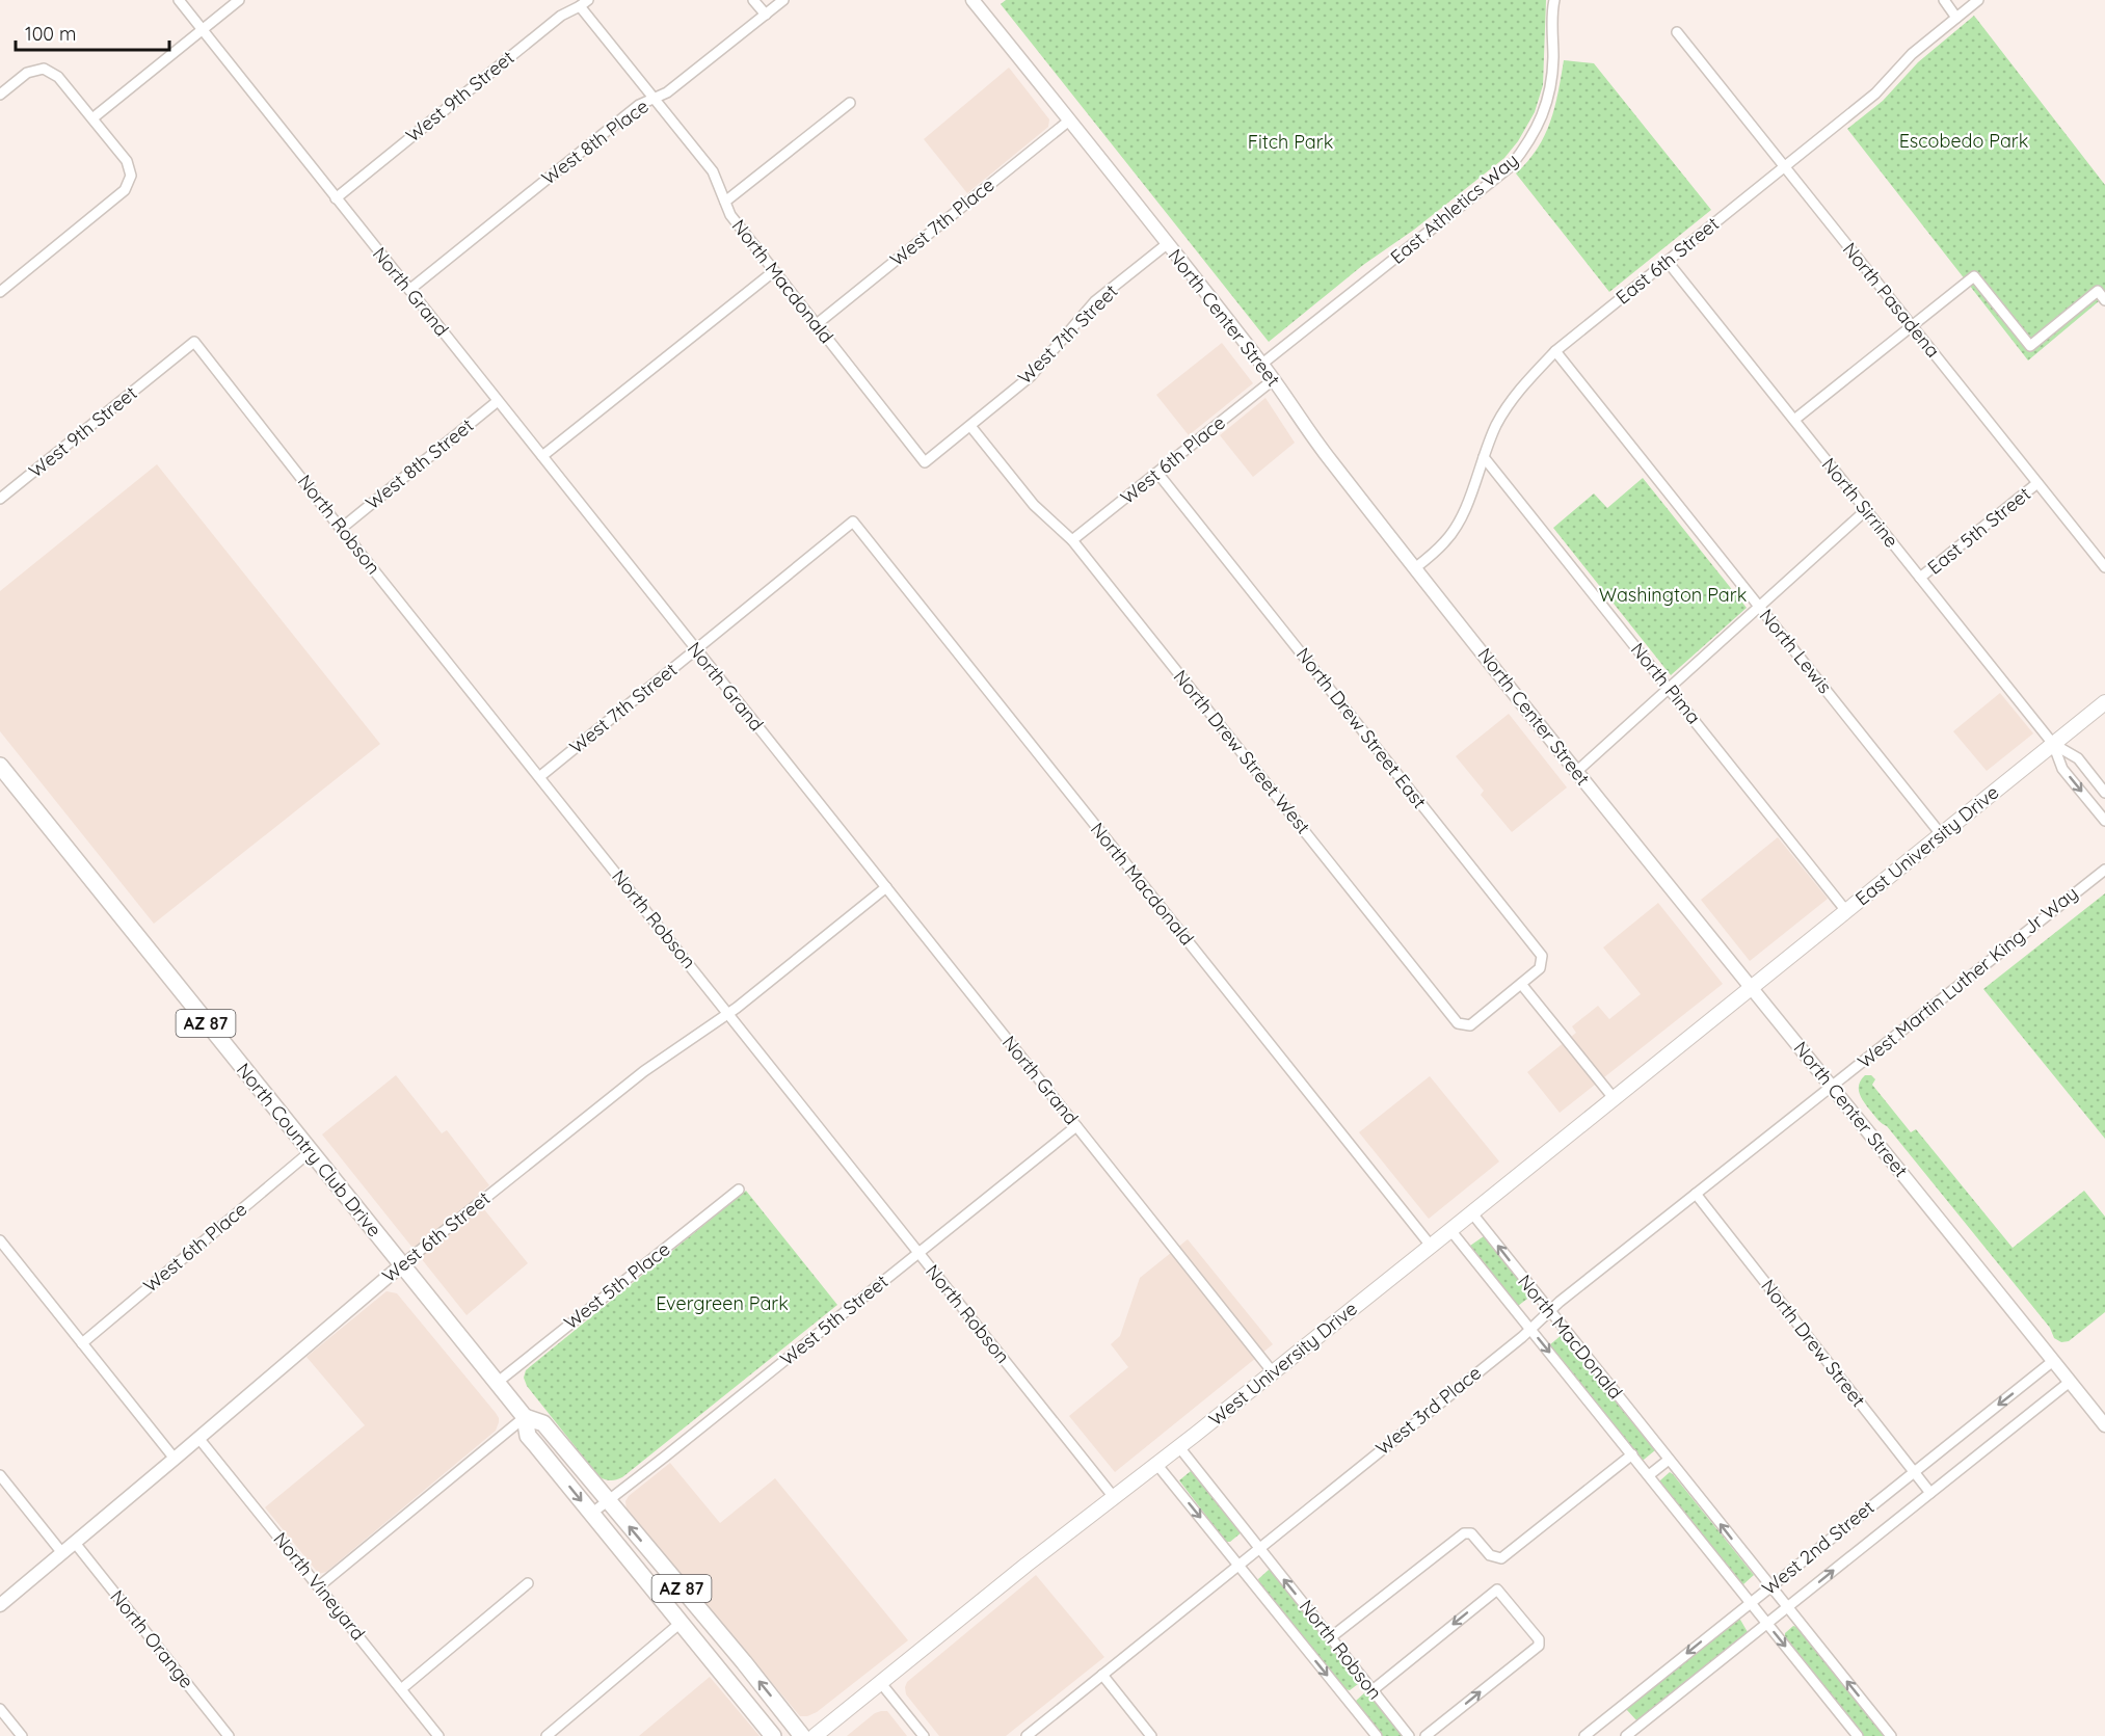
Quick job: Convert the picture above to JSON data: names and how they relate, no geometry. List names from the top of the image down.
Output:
{
  "streets": {
    "main road": [
      "East University Drive",
      "AZ 87",
      "North Country Club Drive",
      "West University Drive"
    ],
    "street": [
      "West 9th Street",
      "West 8th Place",
      "East Athletics Way",
      "West 7th Place",
      "East 6th Street",
      "North Macdonald",
      "North Grand",
      "North Pasadena",
      "North Center Street",
      "West 7th Street",
      "West 6th Place",
      "West 8th Street",
      "North Sirrine",
      "North Robson",
      "East 5th Street",
      "North Lewis",
      "North Pima",
      "North Drew Street East",
      "North Drew Street West",
      "West Martin Luther King Jr Way",
      "West 6th Street",
      "West 5th Place",
      "West 5th Street",
      "North MacDonald",
      "North Drew Street",
      "West 3rd Place",
      "West 2nd Street",
      "North Vineyard",
      "North Orange"
    ]
  },
  "crossings": [
    ["West 9th Street", "North Macdonald"],
    ["West 9th Street", "North Grand"],
    ["West 9th Street", "North Robson"],
    ["West 8th Place", "North Macdonald"],
    ["West 8th Place", "North Grand"],
    ["East Athletics Way", "North Center Street"],
    ["West 7th Place", "North Macdonald"],
    ["West 7th Place", "North Center Street"],
    ["East 6th Street", "North Pasadena"],
    ["East 6th Street", "North Center Street"],
    ["East 6th Street", "North Sirrine"],
    ["East 6th Street", "North Lewis"],
    ["East 6th Street", "North Pima"],
    ["North Macdonald", "West 7th Street"],
    ["North Macdonald", "West University Drive"],
    ["North Grand", "West 7th Street"],
    ["North Grand", "West 8th Street"],
    ["North Grand", "West 6th Street"],
    ["North Grand", "West 5th Street"],
    ["North Grand", "West University Drive"],
    ["North Pasadena", "East 5th Street"],
    ["North Center Street", "West 7th Street"],
    ["North Center Street", "West 6th Place"],
    ["North Center Street", "East University Drive"],
    ["North Center Street", "West Martin Luther King Jr Way"],
    ["North Center Street", "West University Drive"],
    ["North Center Street", "West 3rd Place"],
    ["North Center Street", "West 2nd Street"],
    ["West 7th Street", "North Robson"],
    ["West 7th Street", "North Drew Street West"],
    ["West 6th Place", "North Drew Street East"],
    ["West 6th Place", "North Drew Street West"],
    ["West 6th Place", "North Country Club Drive"],
    ["West 8th Street", "North Robson"],
    ["North Sirrine", "East 5th Street"],
    ["North Sirrine", "East University Drive"],
    ["North Robson", "West 6th Street"],
    ["North Robson", "West 5th Street"],
    ["North Robson", "West University Drive"],
    ["North Robson", "West 3rd Place"],
    ["North Lewis", "East University Drive"],
    ["North Pima", "East University Drive"],
    ["North Drew Street East", "North Drew Street West"],
    ["East University Drive", "West University Drive"],
    ["West Martin Luther King Jr Way", "West 3rd Place"],
    ["North Country Club Drive", "West 6th Street"],
    ["North Country Club Drive", "West 5th Place"],
    ["North Country Club Drive", "West 5th Street"],
    ["West 6th Street", "North Vineyard"],
    ["West 6th Street", "North Orange"],
    ["North MacDonald", "West University Drive"],
    ["North MacDonald", "West 3rd Place"],
    ["North MacDonald", "West 2nd Street"],
    ["North Drew Street", "West 3rd Place"],
    ["North Drew Street", "West 2nd Street"]
  ],
  "parks": [
    "Escobedo Park",
    "Fitch Park",
    "Washington Park",
    "Evergreen Park"
  ],
  "scale_bar": "100 m"
}
